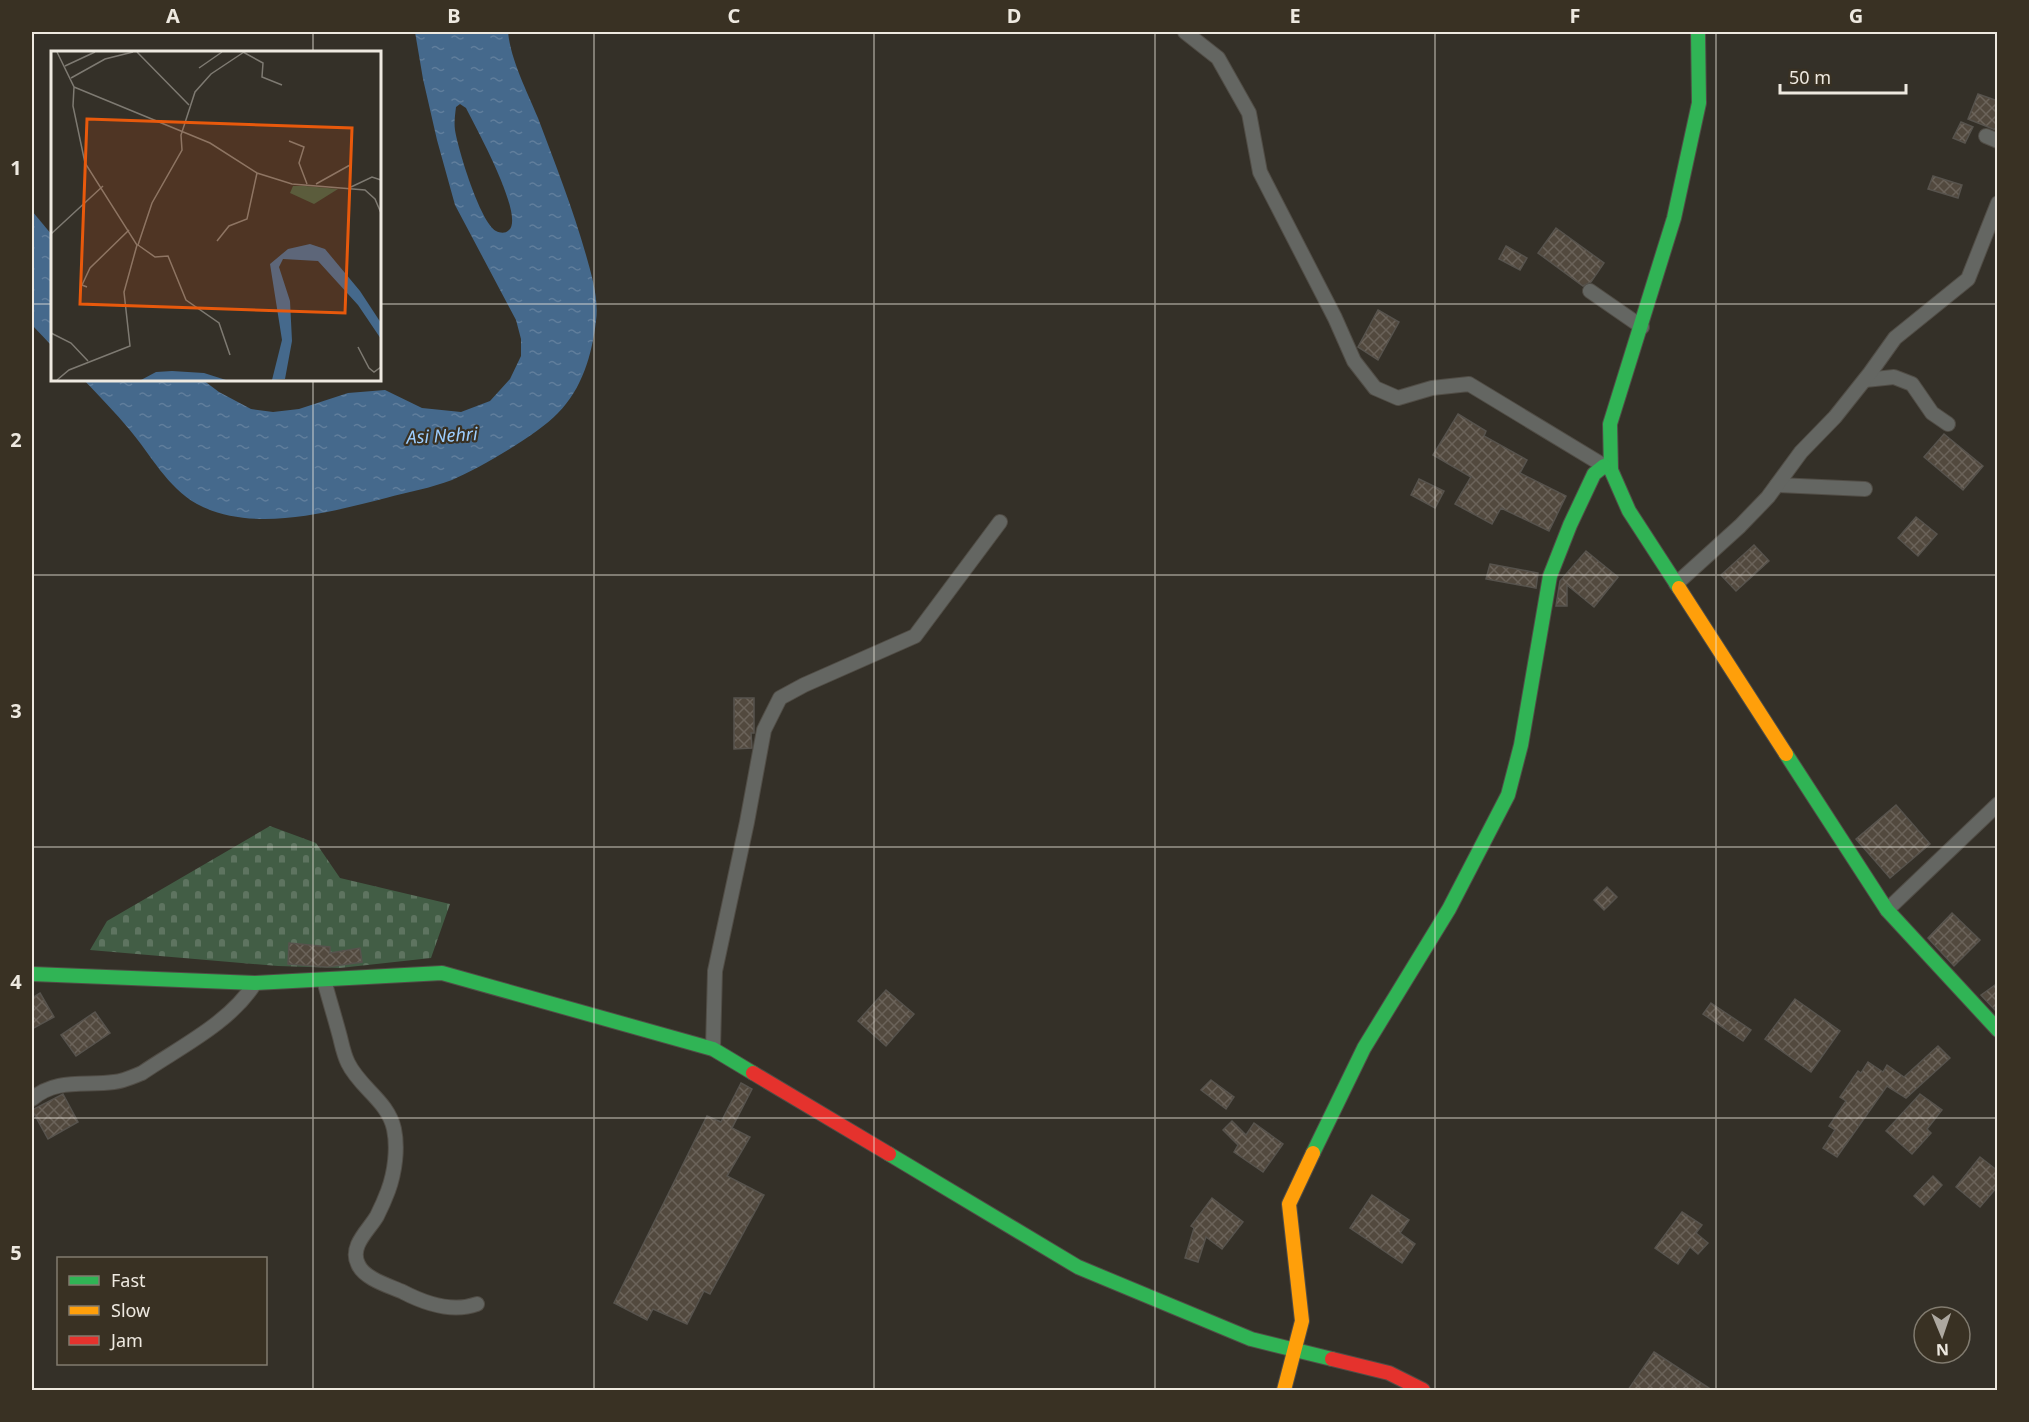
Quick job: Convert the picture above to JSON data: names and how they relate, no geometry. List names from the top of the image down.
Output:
{
  "water": ["Asi Nehri"],
  "legend": ["Fast", "Slow", "Jam"],
  "scale_bar": "50 m",
  "north": "bottom",
  "grid": {
    "columns": [
      "A",
      "B",
      "C",
      "D",
      "E",
      "F",
      "G"
    ],
    "rows": [
      "1",
      "2",
      "3",
      "4",
      "5"
    ]
  }
}
